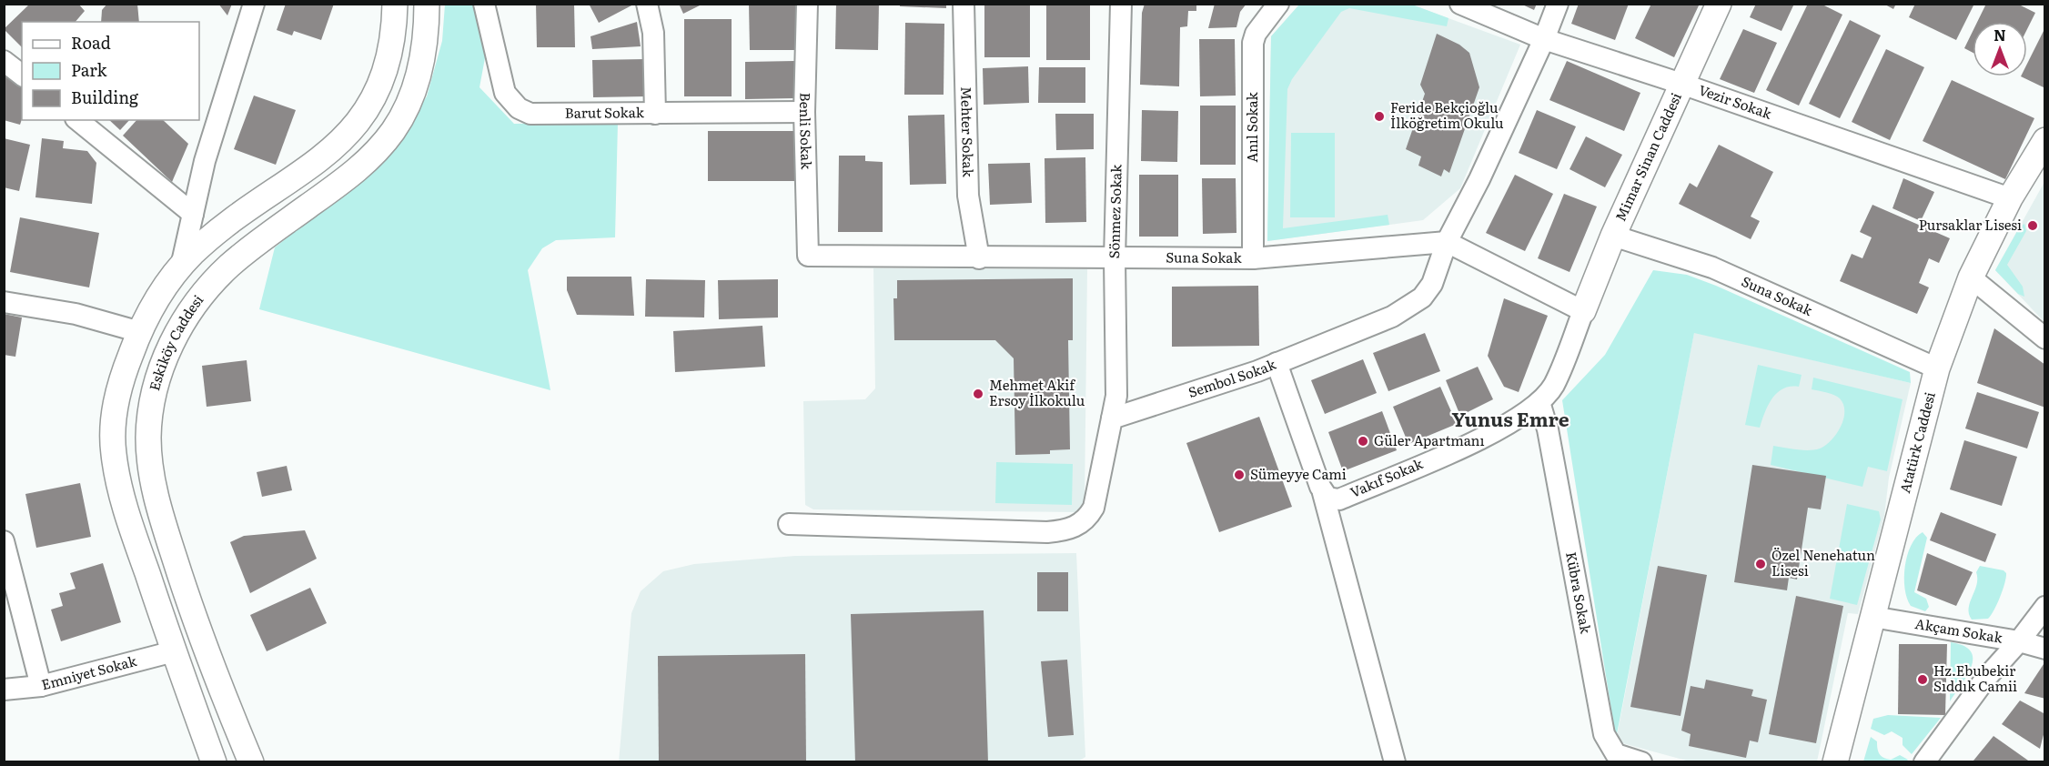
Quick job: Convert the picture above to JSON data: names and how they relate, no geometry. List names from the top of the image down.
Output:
{
  "streets": {
    "street": [
      "Vezir Sokak",
      "Barut Sokak",
      "Anıl Sokak",
      "Benli Sokak",
      "Mehter Sokak",
      "Mimar Sinan Caddesi",
      "Sönmez Sokak",
      "Suna Sokak",
      "Eskiköy Caddesi",
      "Sembol Sokak",
      "Atatürk Caddesi",
      "Vakıf Sokak",
      "Kübra Sokak",
      "Akçam Sokak",
      "Emniyet Sokak"
    ]
  },
  "crossings": [
    ["Vezir Sokak", "Mimar Sinan Caddesi"],
    ["Vezir Sokak", "Sembol Sokak"],
    ["Vezir Sokak", "Atatürk Caddesi"],
    ["Barut Sokak", "Benli Sokak"],
    ["Anıl Sokak", "Suna Sokak"],
    ["Benli Sokak", "Suna Sokak"],
    ["Mehter Sokak", "Suna Sokak"],
    ["Mimar Sinan Caddesi", "Suna Sokak"],
    ["Mimar Sinan Caddesi", "Vakıf Sokak"],
    ["Sönmez Sokak", "Suna Sokak"],
    ["Sönmez Sokak", "Sembol Sokak"],
    ["Suna Sokak", "Sembol Sokak"],
    ["Suna Sokak", "Atatürk Caddesi"],
    ["Atatürk Caddesi", "Akçam Sokak"],
    ["Vakıf Sokak", "Kübra Sokak"]
  ],
  "districts": ["Yunus Emre"],
  "places": [
    "Feride Bekçioğlu İlköğretim Okulu",
    "Pursaklar Lisesi",
    "Mehmet Akif Ersoy İlkokulu",
    "Güler Apartmanı",
    "Sümeyye Cami",
    "Özel Nenehatun Lisesi",
    "Hz.Ebubekir Sıddık Camii"
  ],
  "legend": ["Road", "Park", "Building"],
  "north": "top"
}
